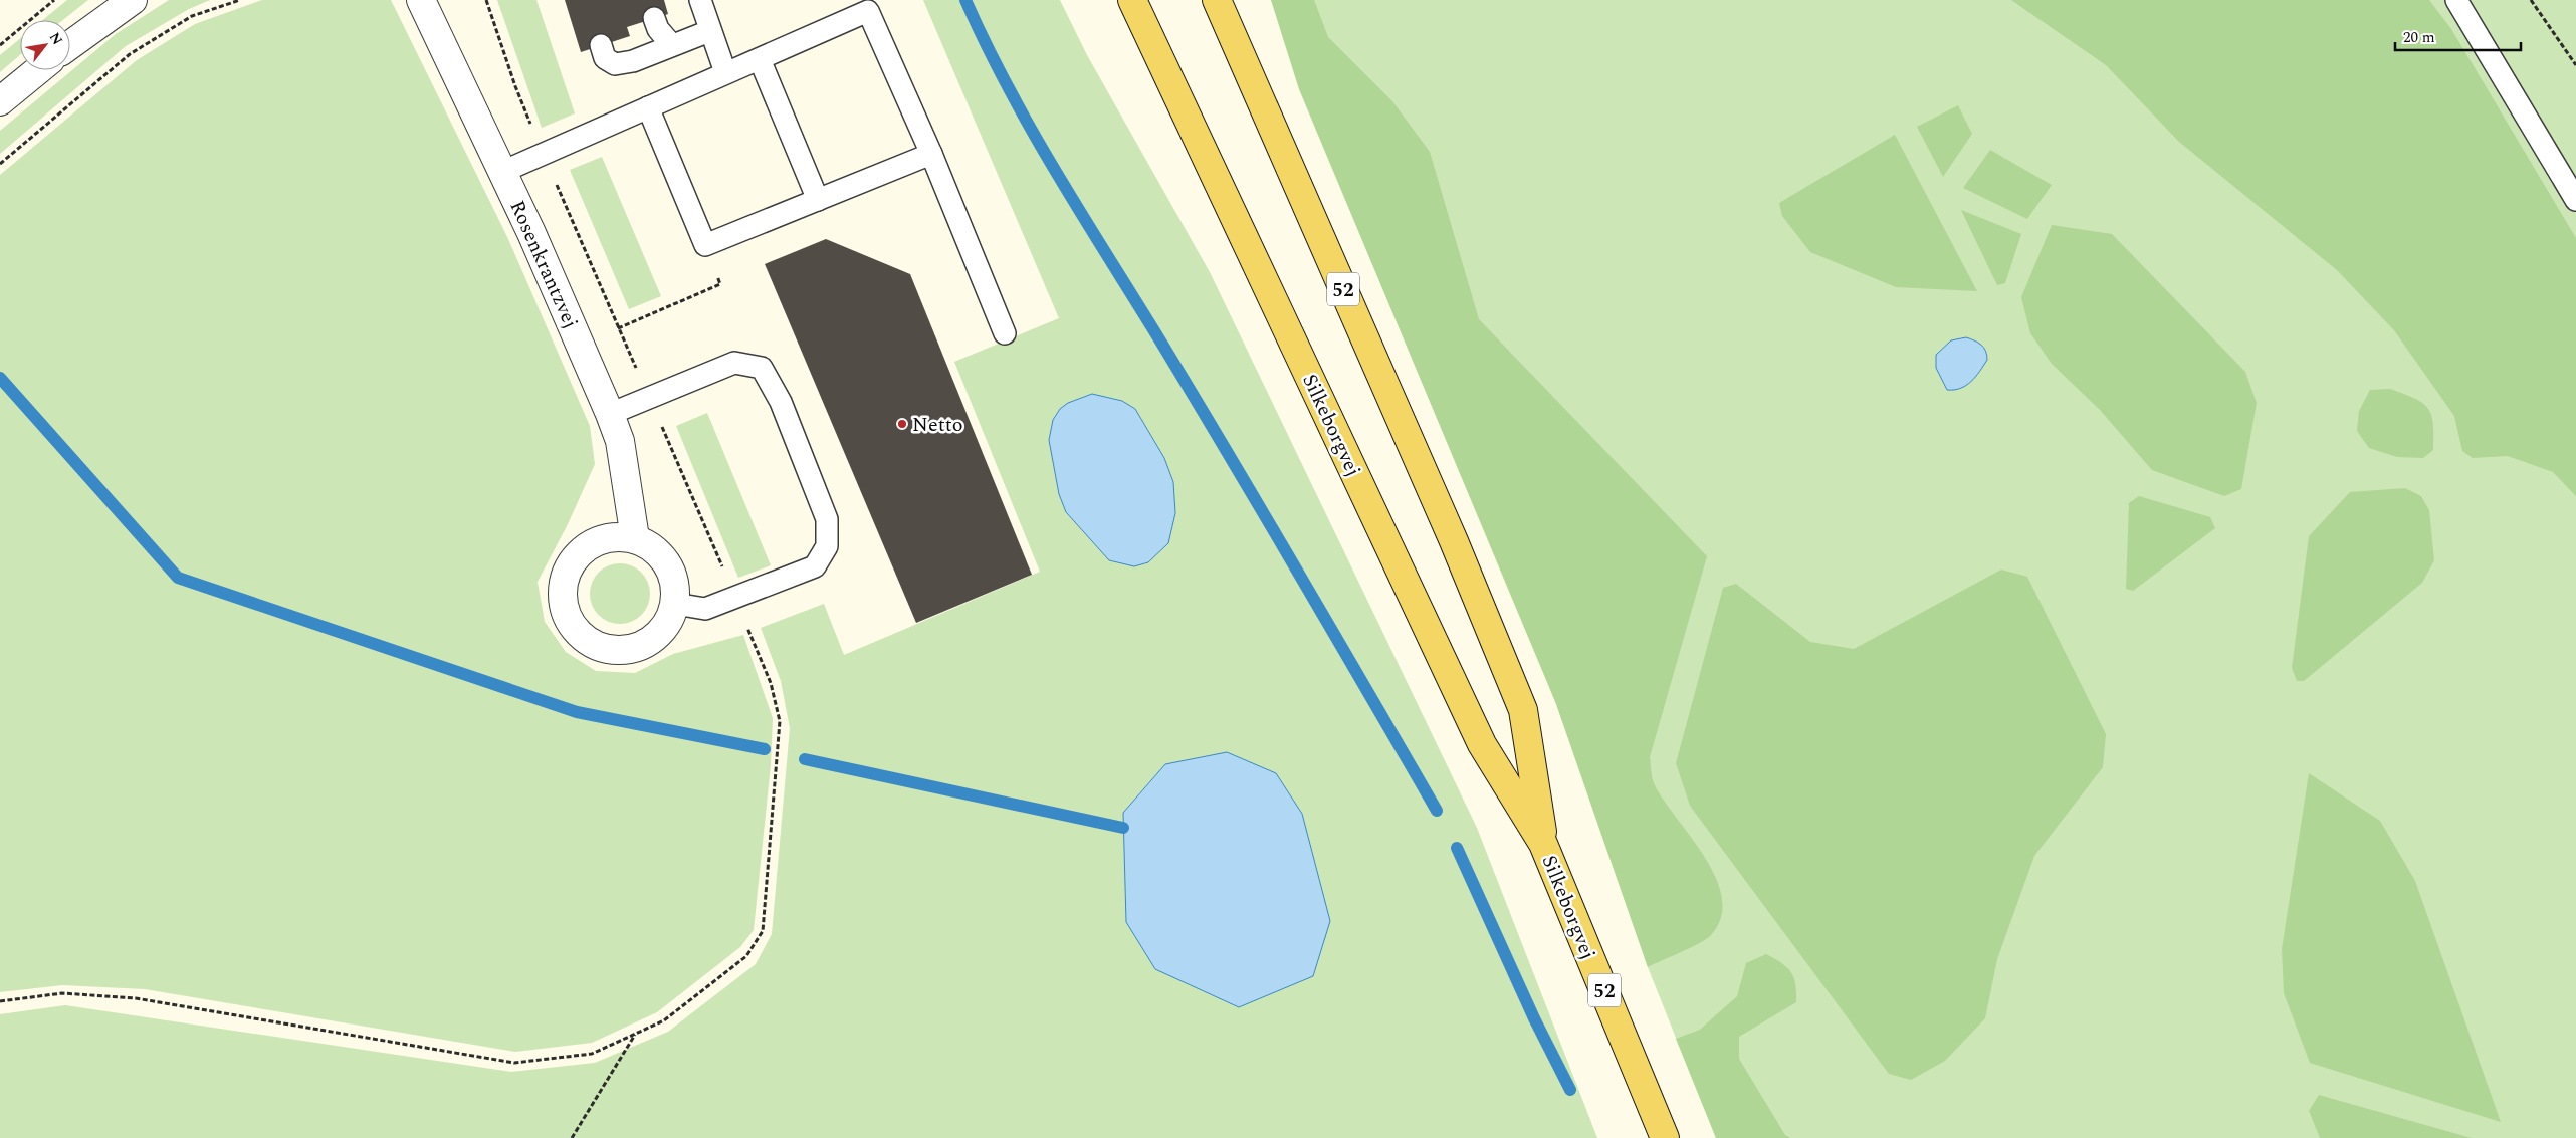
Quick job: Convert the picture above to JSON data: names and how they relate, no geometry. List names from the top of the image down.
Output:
{
  "streets": {
    "main road": ["52", "Silkeborgvej"],
    "street": ["Rosenkrantzvej"]
  },
  "places": ["Netto"],
  "scale_bar": "20 m",
  "north": "top right"
}
